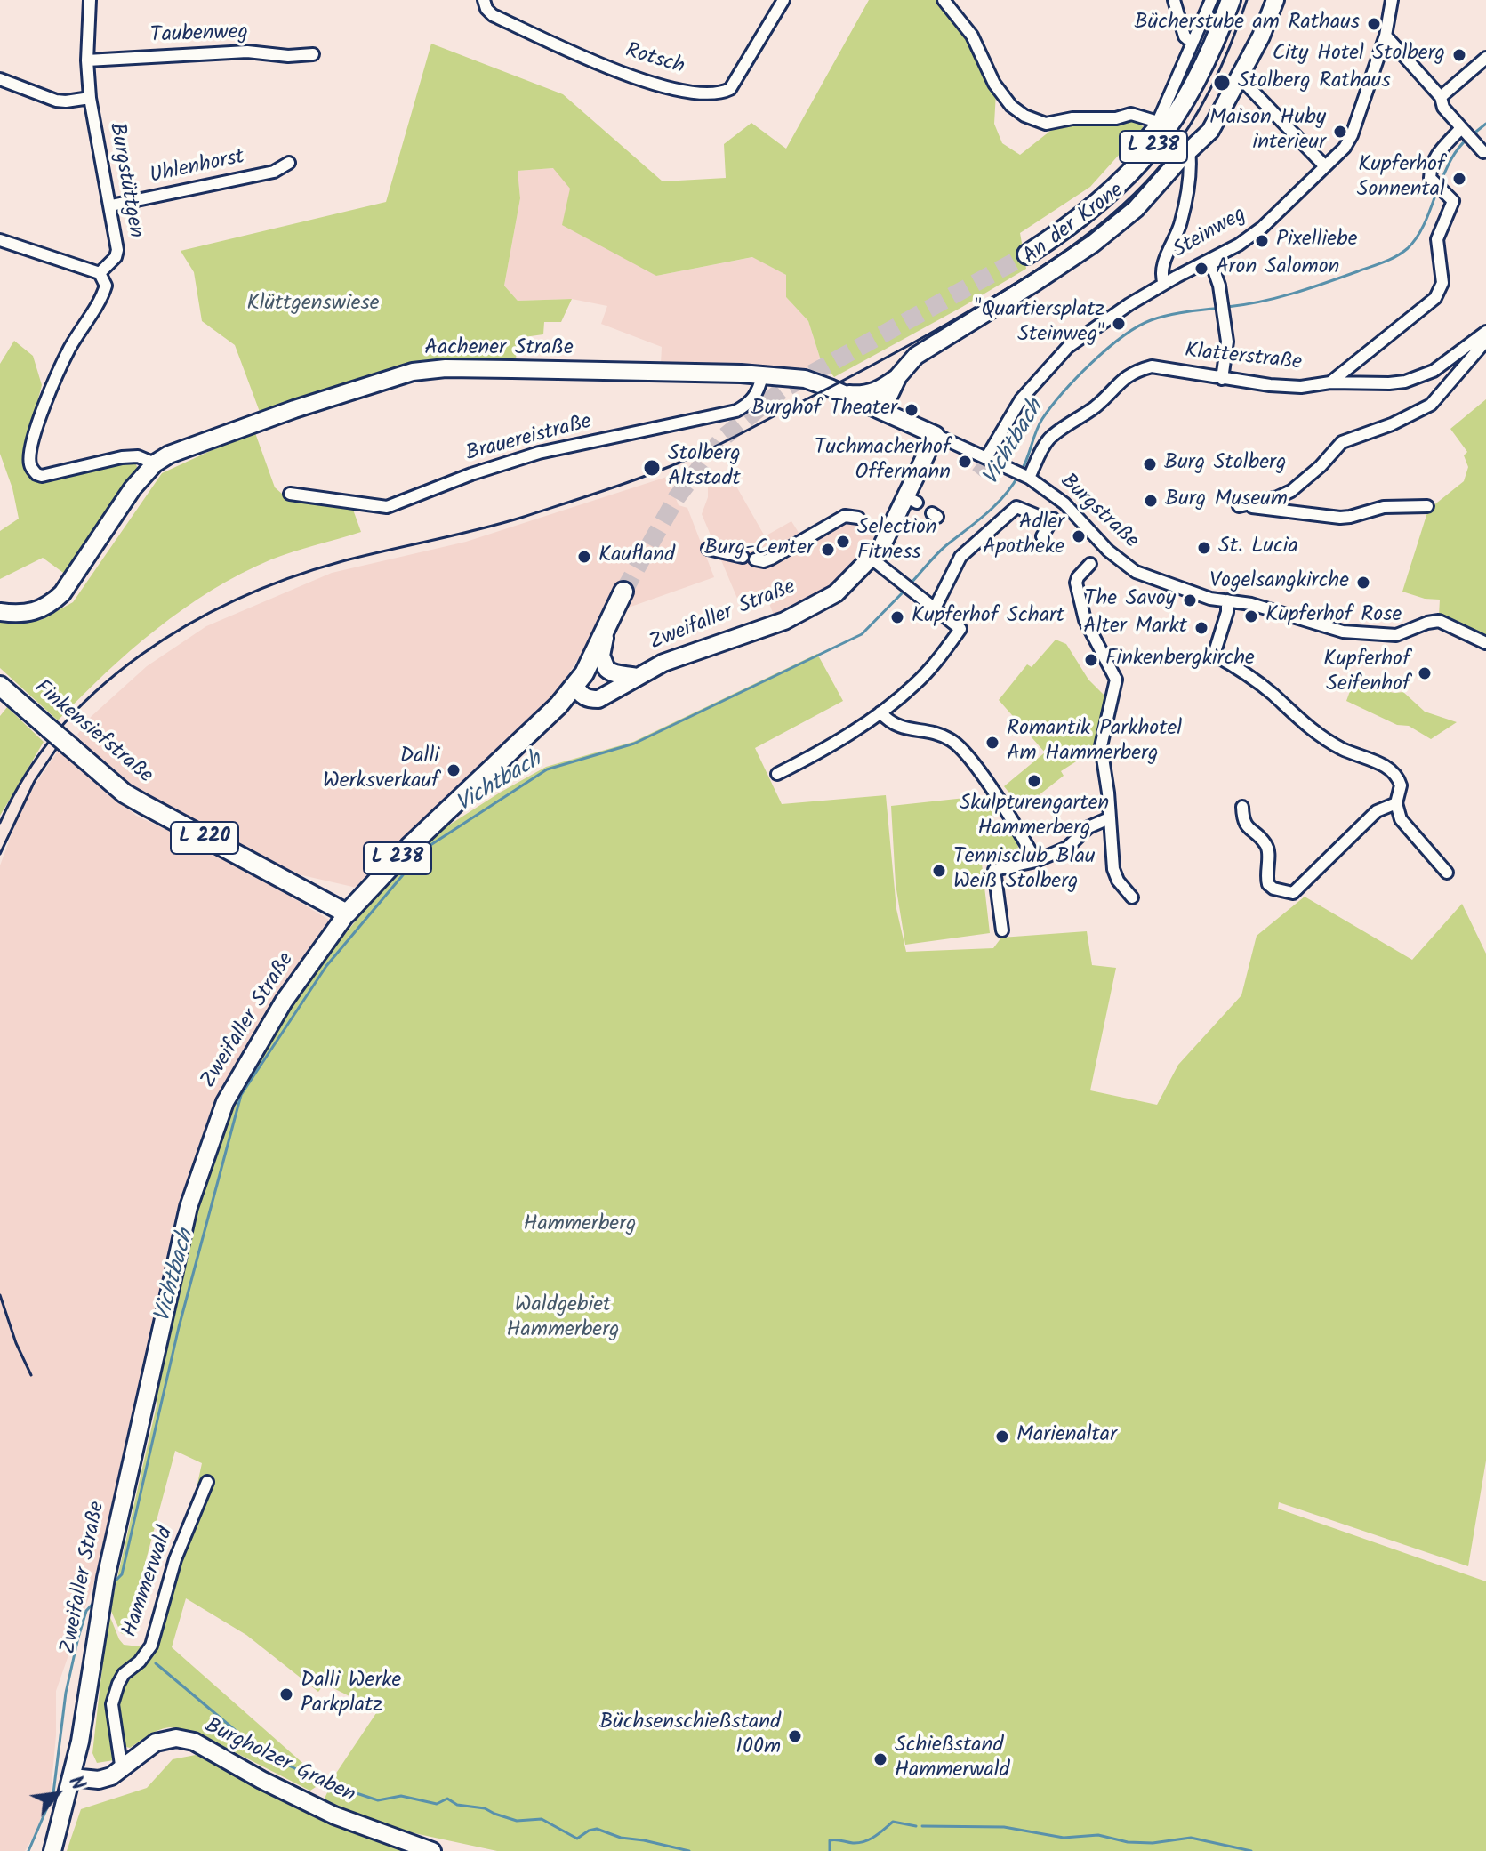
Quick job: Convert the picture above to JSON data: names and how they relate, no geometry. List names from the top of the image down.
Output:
{
  "streets": {
    "main road": [
      "L 238",
      "Zweifaller Straße",
      "Finkensiefstraße",
      "L 220"
    ],
    "street": [
      "Taubenweg",
      "Rotsch",
      "Uhlenhorst",
      "Burgstüttgen",
      "An der Krone",
      "Steinweg",
      "Aachener Straße",
      "Klatterstraße",
      "Brauereistraße",
      "Burgstraße",
      "Hammerwald",
      "Burgholzer Graben"
    ]
  },
  "crossings": [
    ["Taubenweg", "Burgstüttgen"],
    ["L 238", "Zweifaller Straße"],
    ["Uhlenhorst", "Burgstüttgen"],
    ["Burgstüttgen", "Aachener Straße"],
    ["An der Krone", "Aachener Straße"],
    ["Steinweg", "Aachener Straße"],
    ["Steinweg", "Burgstraße"],
    ["Aachener Straße", "Brauereistraße"],
    ["Aachener Straße", "Burgstraße"],
    ["Aachener Straße", "Zweifaller Straße"],
    ["Klatterstraße", "Burgstraße"],
    ["Zweifaller Straße", "Finkensiefstraße"],
    ["Zweifaller Straße", "Burgholzer Graben"],
    ["Hammerwald", "Burgholzer Graben"]
  ],
  "water": ["Vichtbach"],
  "parks": ["Klüttgenswiese", "Hammerberg", "Waldgebiet Hammerberg"],
  "places": [
    "Bücherstube am Rathaus",
    "City Hotel Stolberg",
    "Stolberg Rathaus",
    "Maison Huby interieur",
    "Kupferhof Sonnental",
    "Pixelliebe",
    "Aron Salomon",
    "\"Quartiersplatz Steinweg\"",
    "Burghof Theater",
    "Tuchmacherhof Offermann",
    "Burg Stolberg",
    "Stolberg Altstadt",
    "Burg Museum",
    "Adler Apotheke",
    "Selection Fitness",
    "St. Lucia",
    "Burg-Center",
    "Kaufland",
    "Vogelsangkirche",
    "The Savoy",
    "Kupferhof Rose",
    "Kupferhof Schart",
    "Alter Markt",
    "Finkenbergkirche",
    "Kupferhof Seifenhof",
    "Romantik Parkhotel Am Hammerberg",
    "Dalli Werksverkauf",
    "Skulpturengarten Hammerberg",
    "Tennisclub Blau Weiß Stolberg",
    "Marienaltar",
    "Dalli Werke Parkplatz",
    "Büchsenschießstand 100m",
    "Schießstand Hammerwald"
  ],
  "north": "top right"
}
